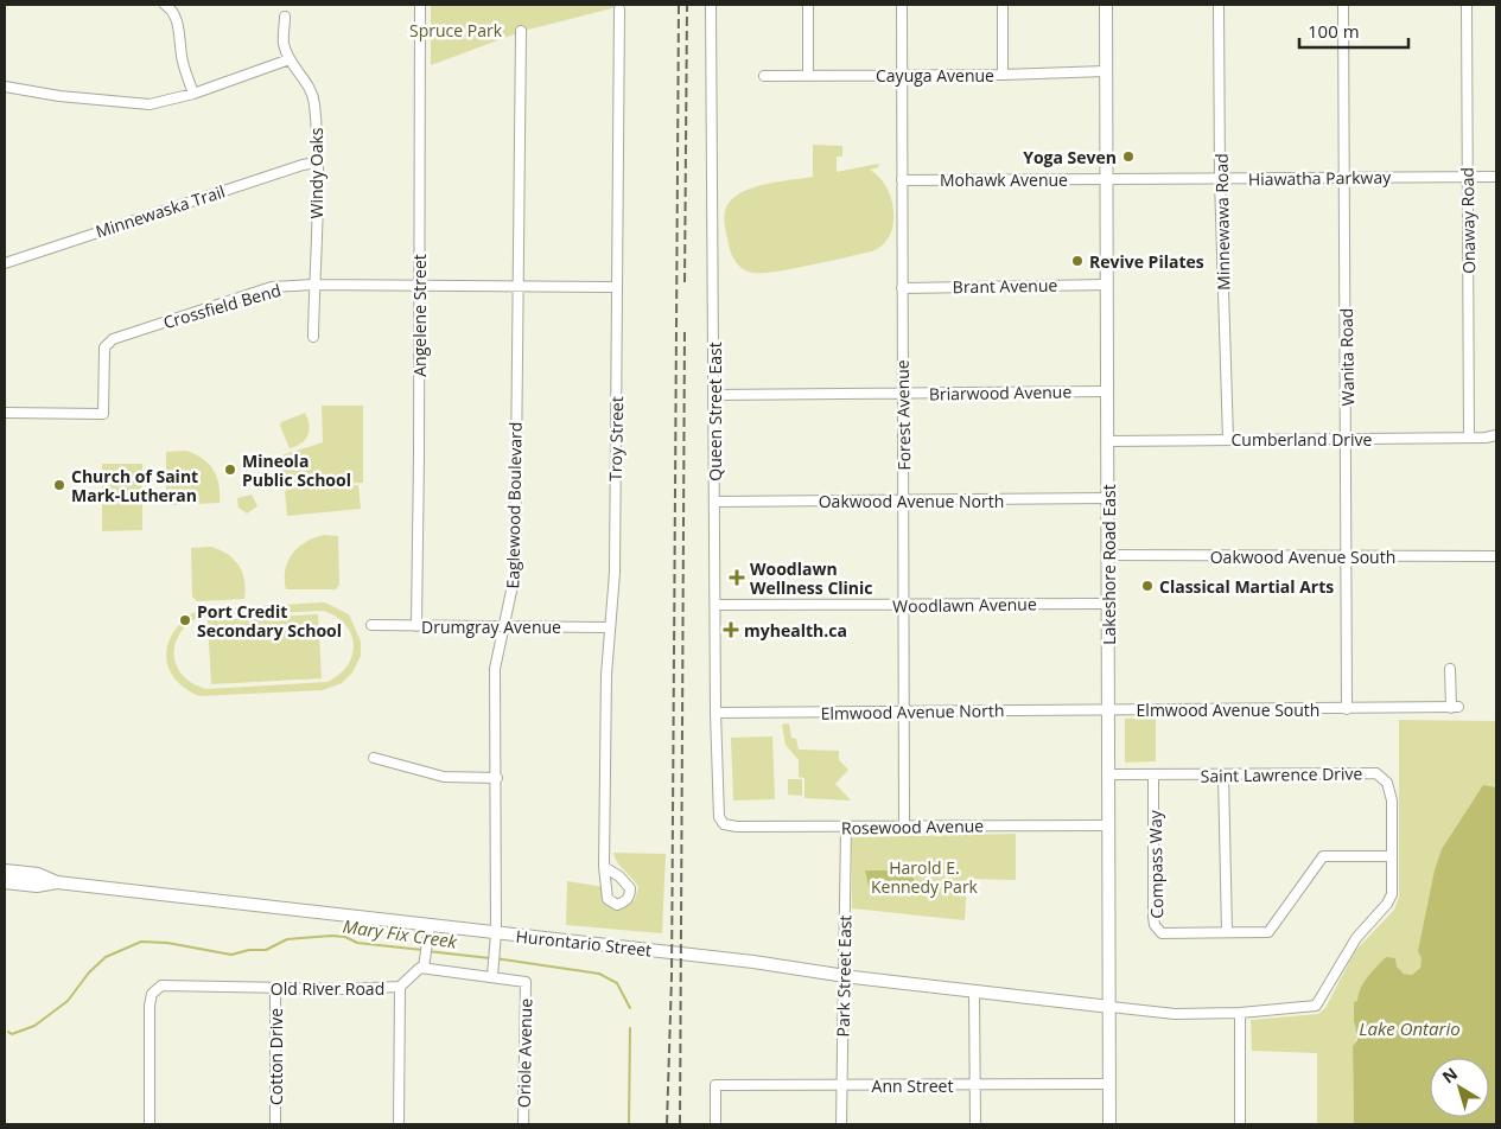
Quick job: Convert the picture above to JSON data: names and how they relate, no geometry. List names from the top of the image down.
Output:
{
  "streets": {
    "main road": ["Lakeshore Road East", "Hurontario Street"],
    "street": [
      "Cayuga Avenue",
      "Windy Oaks",
      "Hiawatha Parkway",
      "Mohawk Avenue",
      "Minnewaska Trail",
      "Onaway Road",
      "Minnewawa Road",
      "Brant Avenue",
      "Crossfield Bend",
      "Angelene Street",
      "Wanita Road",
      "Briarwood Avenue",
      "Queen Street East",
      "Forest Avenue",
      "Troy Street",
      "Cumberland Drive",
      "Oakwood Avenue North",
      "Eaglewood Boulevard",
      "Oakwood Avenue South",
      "Woodlawn Avenue",
      "Drumgray Avenue",
      "Elmwood Avenue South",
      "Elmwood Avenue North",
      "Saint Lawrence Drive",
      "Rosewood Avenue",
      "Compass Way",
      "Park Street East",
      "Old River Road",
      "Oriole Avenue",
      "Cotton Drive",
      "Ann Street"
    ]
  },
  "crossings": [
    ["Cayuga Avenue", "Forest Avenue"],
    ["Cayuga Avenue", "Lakeshore Road East"],
    ["Windy Oaks", "Minnewaska Trail"],
    ["Windy Oaks", "Crossfield Bend"],
    ["Hiawatha Parkway", "Mohawk Avenue"],
    ["Hiawatha Parkway", "Onaway Road"],
    ["Hiawatha Parkway", "Minnewawa Road"],
    ["Hiawatha Parkway", "Wanita Road"],
    ["Hiawatha Parkway", "Lakeshore Road East"],
    ["Mohawk Avenue", "Forest Avenue"],
    ["Mohawk Avenue", "Lakeshore Road East"],
    ["Onaway Road", "Cumberland Drive"],
    ["Minnewawa Road", "Cumberland Drive"],
    ["Brant Avenue", "Forest Avenue"],
    ["Brant Avenue", "Lakeshore Road East"],
    ["Crossfield Bend", "Angelene Street"],
    ["Crossfield Bend", "Troy Street"],
    ["Crossfield Bend", "Eaglewood Boulevard"],
    ["Angelene Street", "Drumgray Avenue"],
    ["Wanita Road", "Cumberland Drive"],
    ["Wanita Road", "Oakwood Avenue South"],
    ["Wanita Road", "Elmwood Avenue South"],
    ["Briarwood Avenue", "Queen Street East"],
    ["Briarwood Avenue", "Forest Avenue"],
    ["Briarwood Avenue", "Lakeshore Road East"],
    ["Queen Street East", "Oakwood Avenue North"],
    ["Queen Street East", "Woodlawn Avenue"],
    ["Queen Street East", "Elmwood Avenue North"],
    ["Queen Street East", "Rosewood Avenue"],
    ["Forest Avenue", "Oakwood Avenue North"],
    ["Forest Avenue", "Woodlawn Avenue"],
    ["Forest Avenue", "Elmwood Avenue North"],
    ["Forest Avenue", "Rosewood Avenue"],
    ["Troy Street", "Drumgray Avenue"],
    ["Cumberland Drive", "Lakeshore Road East"],
    ["Oakwood Avenue North", "Lakeshore Road East"],
    ["Eaglewood Boulevard", "Drumgray Avenue"],
    ["Eaglewood Boulevard", "Hurontario Street"],
    ["Eaglewood Boulevard", "Oriole Avenue"],
    ["Oakwood Avenue South", "Lakeshore Road East"],
    ["Lakeshore Road East", "Woodlawn Avenue"],
    ["Lakeshore Road East", "Elmwood Avenue South"],
    ["Lakeshore Road East", "Elmwood Avenue North"],
    ["Lakeshore Road East", "Saint Lawrence Drive"],
    ["Lakeshore Road East", "Rosewood Avenue"],
    ["Lakeshore Road East", "Hurontario Street"],
    ["Lakeshore Road East", "Ann Street"],
    ["Elmwood Avenue South", "Elmwood Avenue North"],
    ["Saint Lawrence Drive", "Compass Way"],
    ["Saint Lawrence Drive", "Hurontario Street"],
    ["Rosewood Avenue", "Park Street East"],
    ["Hurontario Street", "Park Street East"],
    ["Park Street East", "Ann Street"],
    ["Old River Road", "Cotton Drive"]
  ],
  "water": ["Mary Fix Creek", "Lake Ontario"],
  "parks": ["Spruce Park", "Harold E. Kennedy Park"],
  "places": {
    "other": [
      "Yoga Seven",
      "Revive Pilates",
      "Mineola Public School",
      "Church of Saint Mark-Lutheran",
      "Classical Martial Arts",
      "Port Credit Secondary School"
    ],
    "health": ["Woodlawn Wellness Clinic", "myhealth.ca"]
  },
  "scale_bar": "100 m",
  "north": "top left"
}
